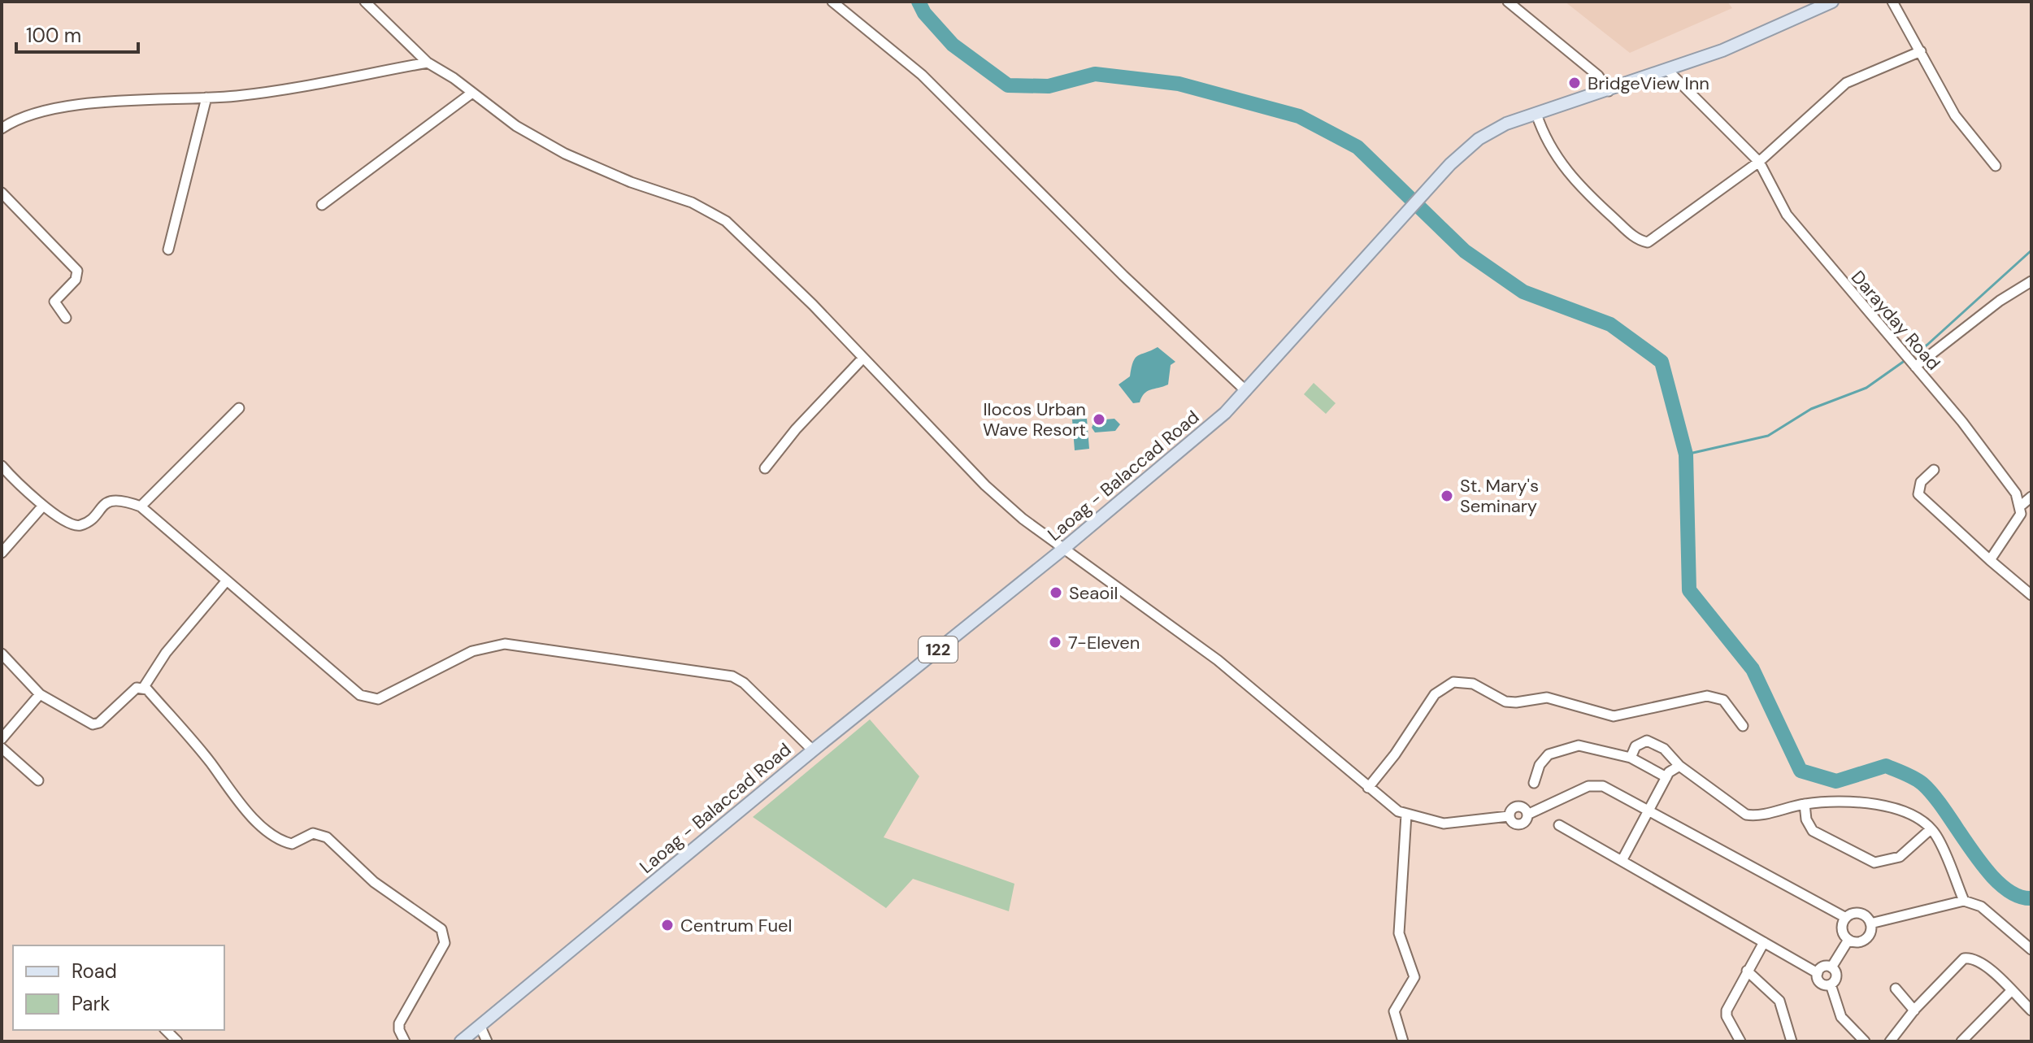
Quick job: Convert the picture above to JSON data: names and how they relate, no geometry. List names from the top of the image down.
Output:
{
  "streets": {
    "main road": ["Laoag - Balaccad Road", "122"],
    "street": ["Darayday Road"]
  },
  "crossings": [
    ["Darayday Road", "Laoag - Balaccad Road"]
  ],
  "places": [
    "BridgeView Inn",
    "Ilocos Urban Wave Resort",
    "St. Mary's Seminary",
    "Seaoil",
    "7-Eleven",
    "Centrum Fuel"
  ],
  "legend": ["Road", "Park"],
  "scale_bar": "100 m"
}
